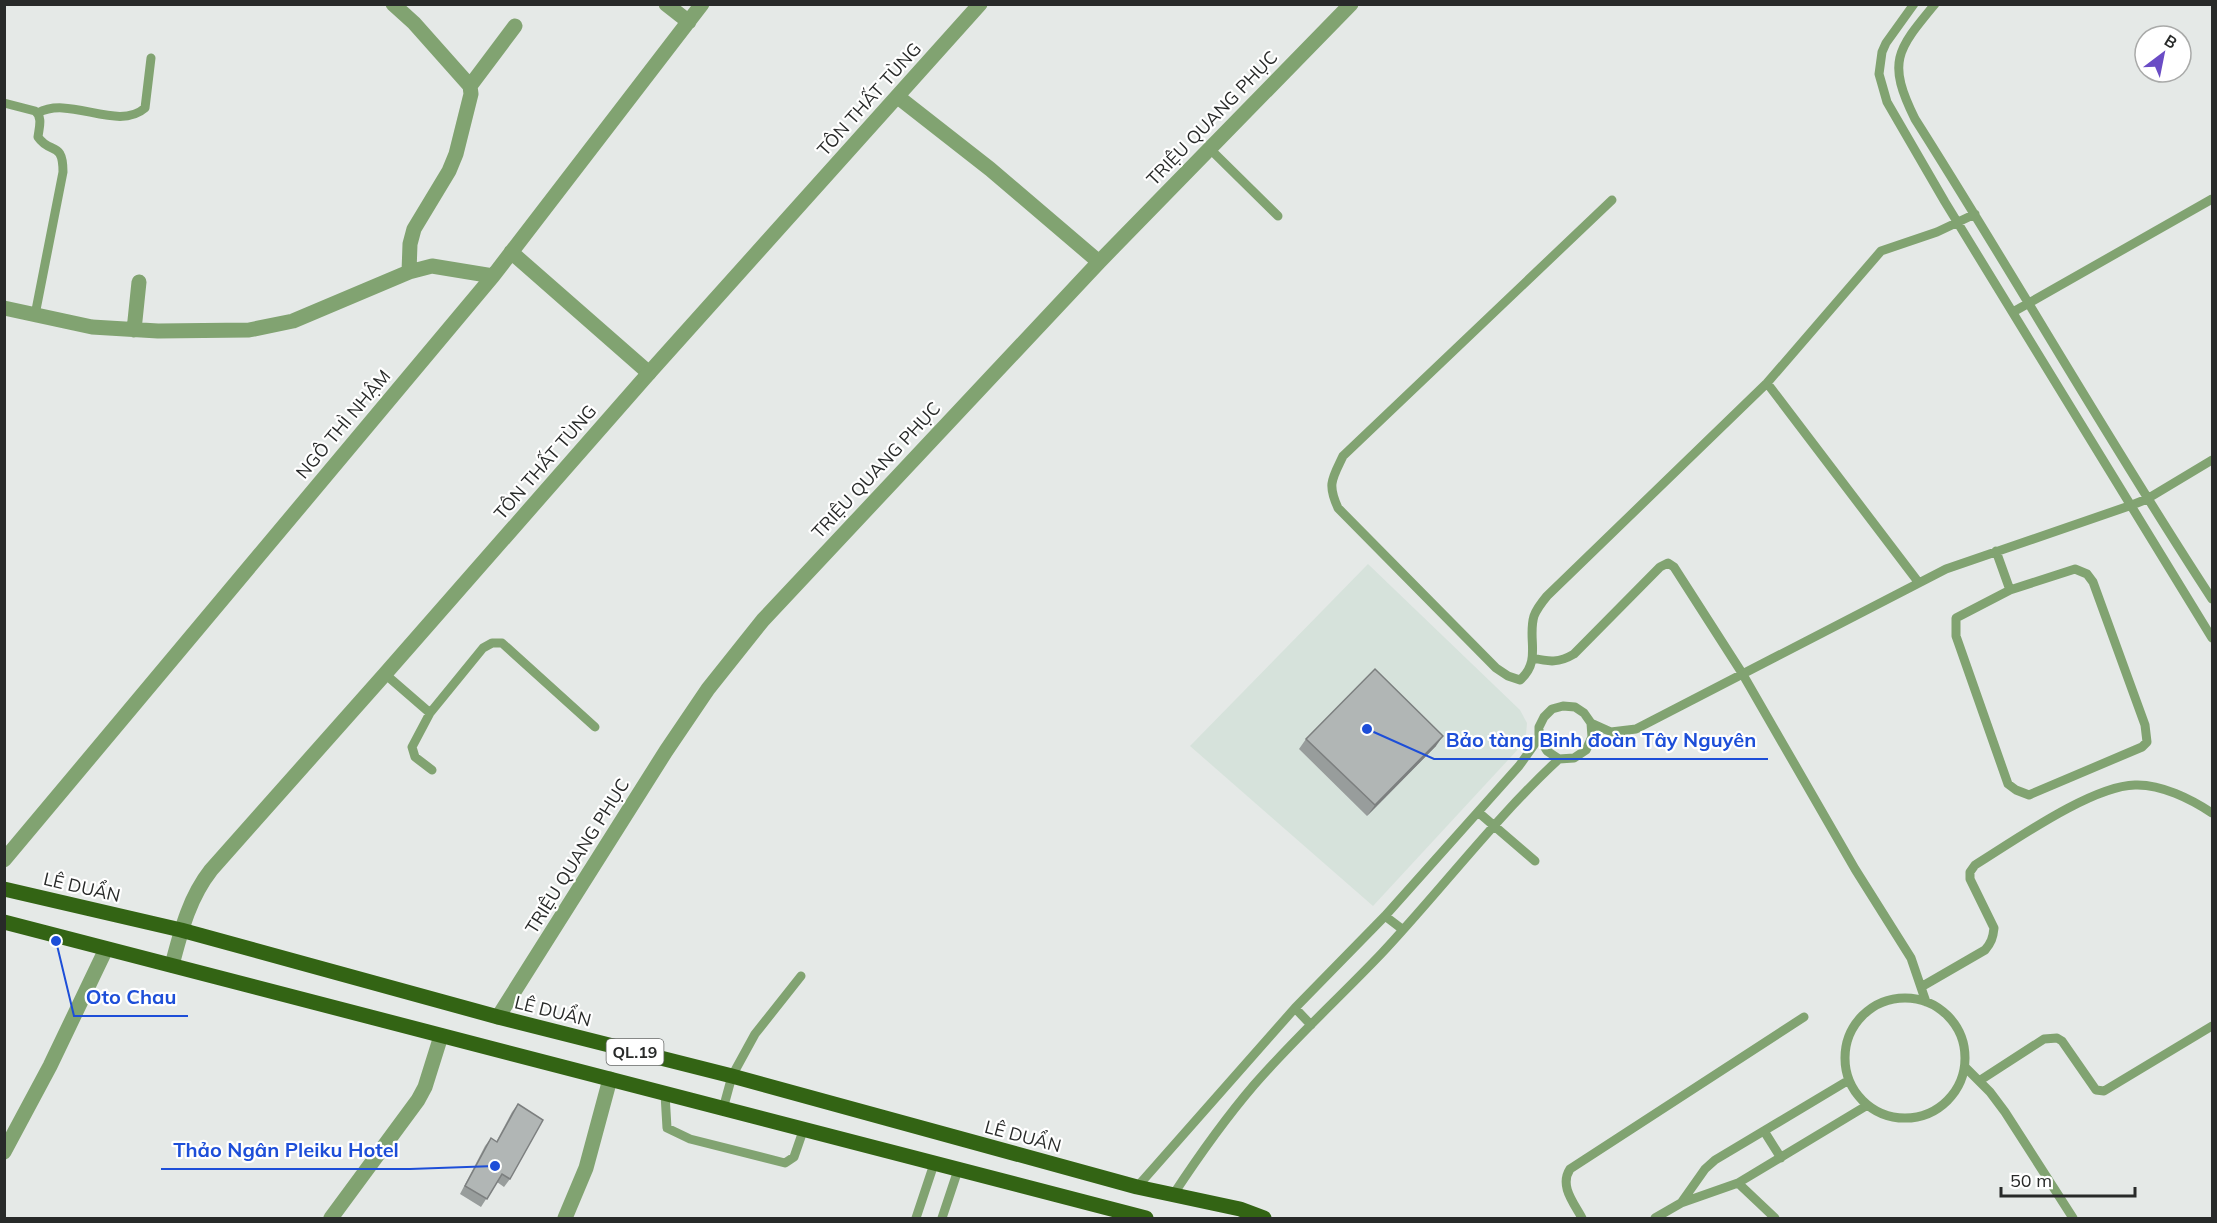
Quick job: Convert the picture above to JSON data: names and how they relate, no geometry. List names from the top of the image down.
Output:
{
  "streets": {
    "main road": ["LÊ DUẨN", "QL.19"],
    "street": ["TÔN THẤT TÙNG", "TRIỆU QUANG PHỤC", "NGÔ THÌ NHẬM"]
  },
  "crossings": [
    ["TÔN THẤT TÙNG", "LÊ DUẨN"],
    ["TÔN THẤT TÙNG", "QL.19"],
    ["TRIỆU QUANG PHỤC", "LÊ DUẨN"]
  ],
  "places": ["Bảo tàng Binh đoàn Tây Nguyên", "Oto Chau", "Thảo Ngân Pleiku Hotel"],
  "scale_bar": "50 m",
  "north": "top right"
}
